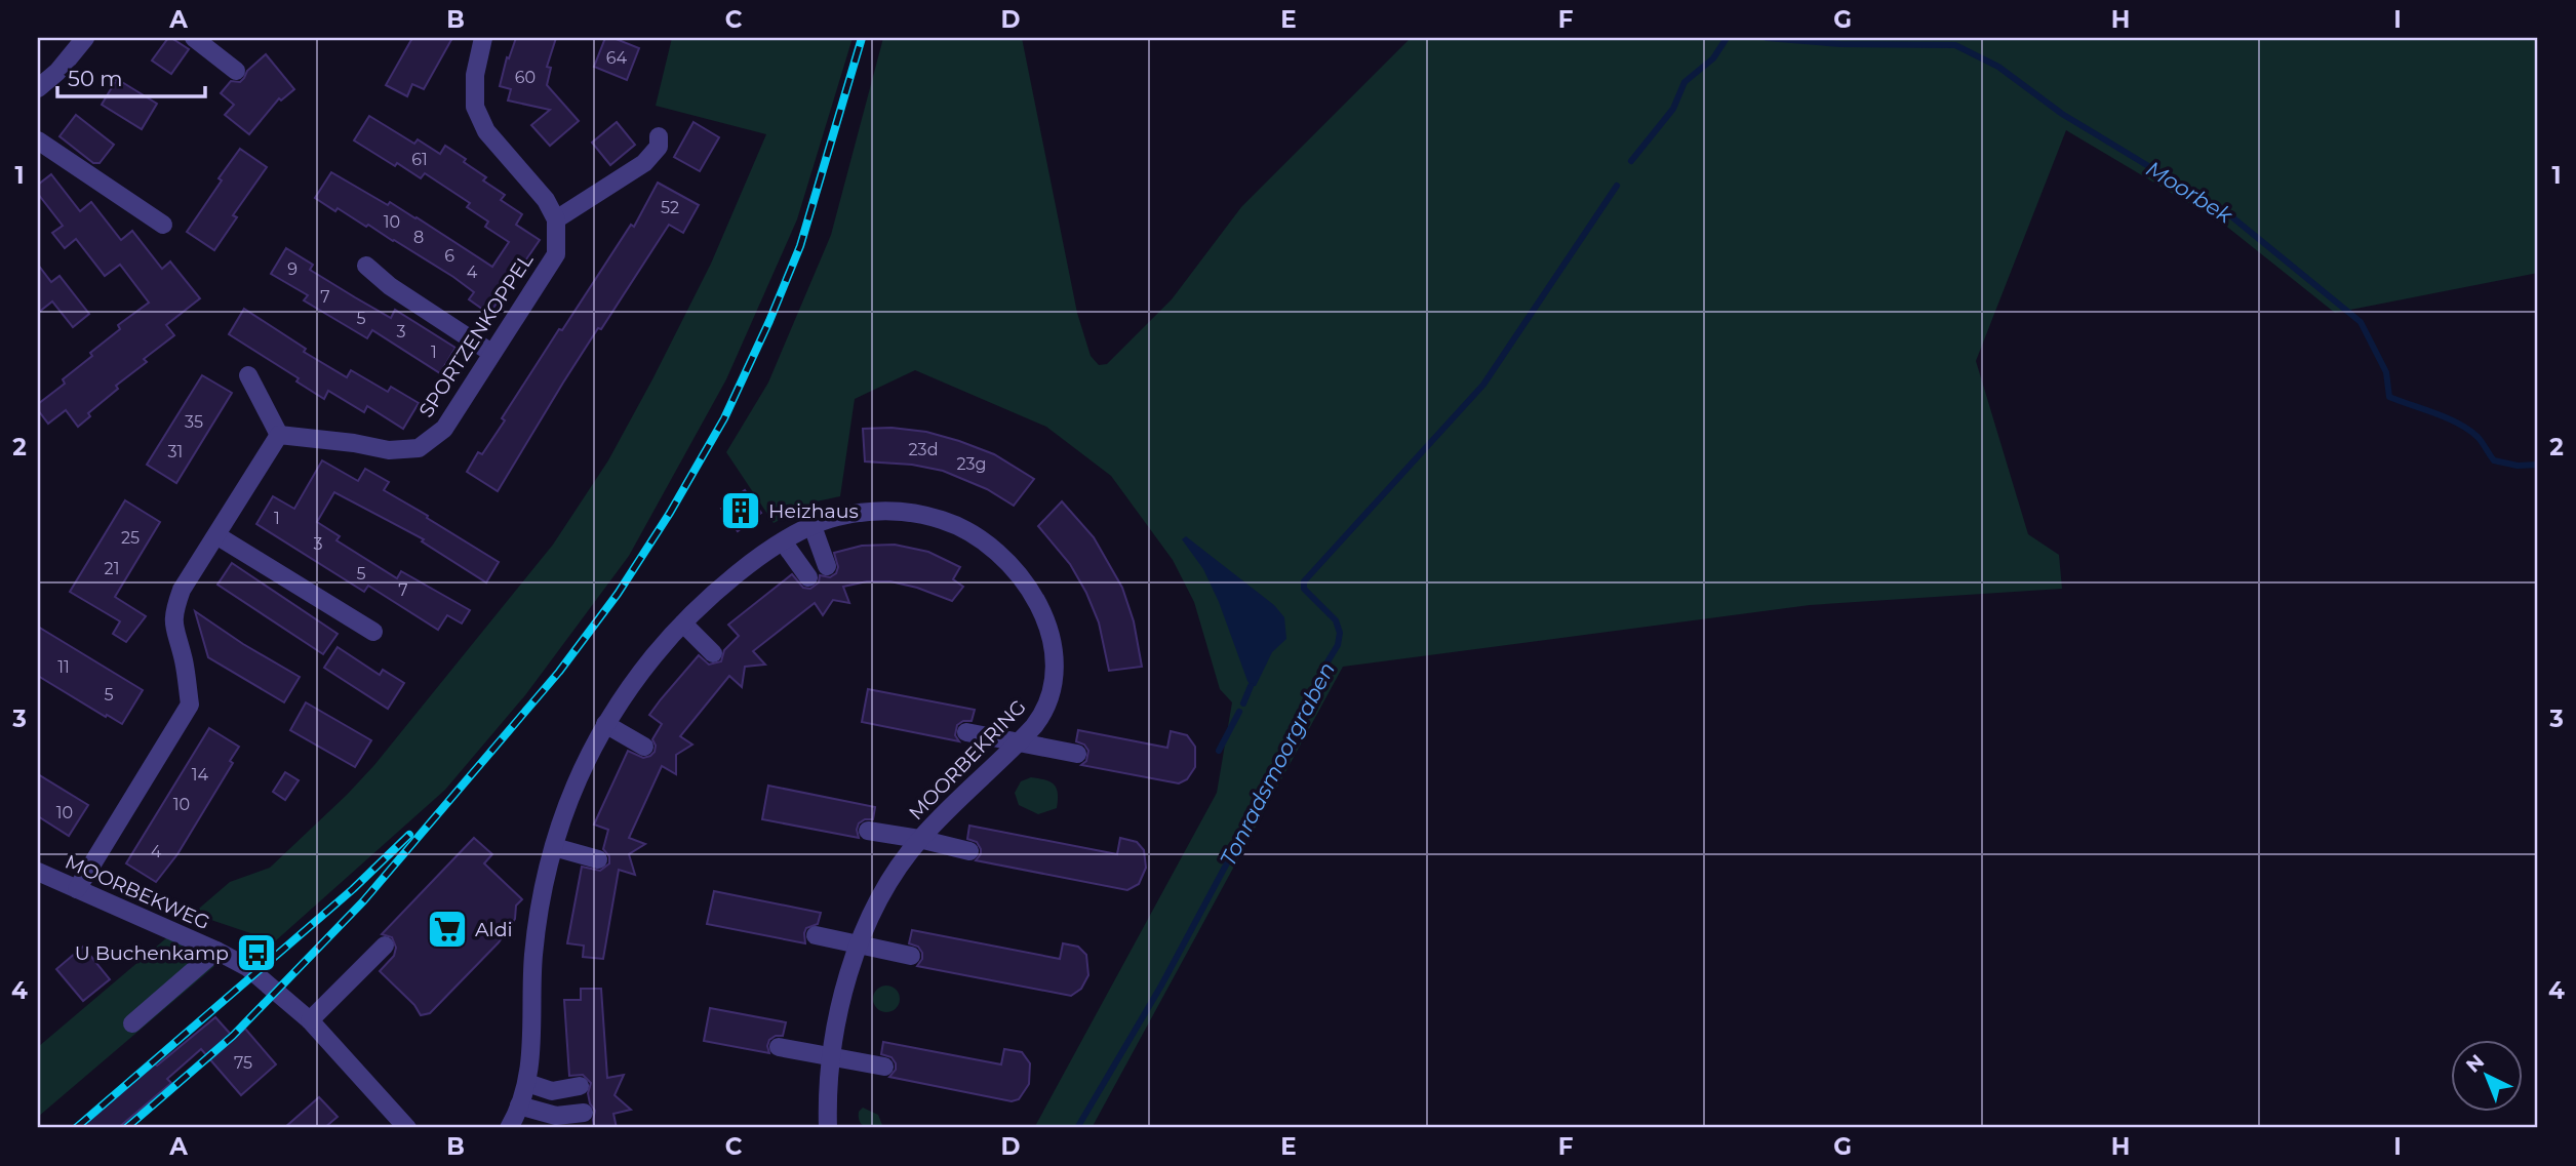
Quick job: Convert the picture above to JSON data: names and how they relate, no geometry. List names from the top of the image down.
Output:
{
  "streets": {
    "street": ["SPORTZENKOPPEL", "MOORBEKRING", "MOORBEKWEG"]
  },
  "water": ["Moorbek", "Tonradsmoorgraben"],
  "places": {
    "building": ["Heizhaus"],
    "supermarket": ["Aldi"],
    "bus stop": ["U Buchenkamp"]
  },
  "house_numbers": [
    "64",
    "60",
    "61",
    "52",
    "10",
    "8",
    "6",
    "9",
    "4",
    "7",
    "5",
    "3",
    "1",
    "35",
    "23d",
    "31",
    "23g",
    "1",
    "25",
    "3",
    "21",
    "5",
    "7",
    "11",
    "5",
    "14",
    "10",
    "10",
    "4",
    "75"
  ],
  "scale_bar": "50 m",
  "north": "top left",
  "grid": {
    "columns": [
      "A",
      "B",
      "C",
      "D",
      "E",
      "F",
      "G",
      "H",
      "I"
    ],
    "rows": [
      "1",
      "2",
      "3",
      "4"
    ]
  }
}
